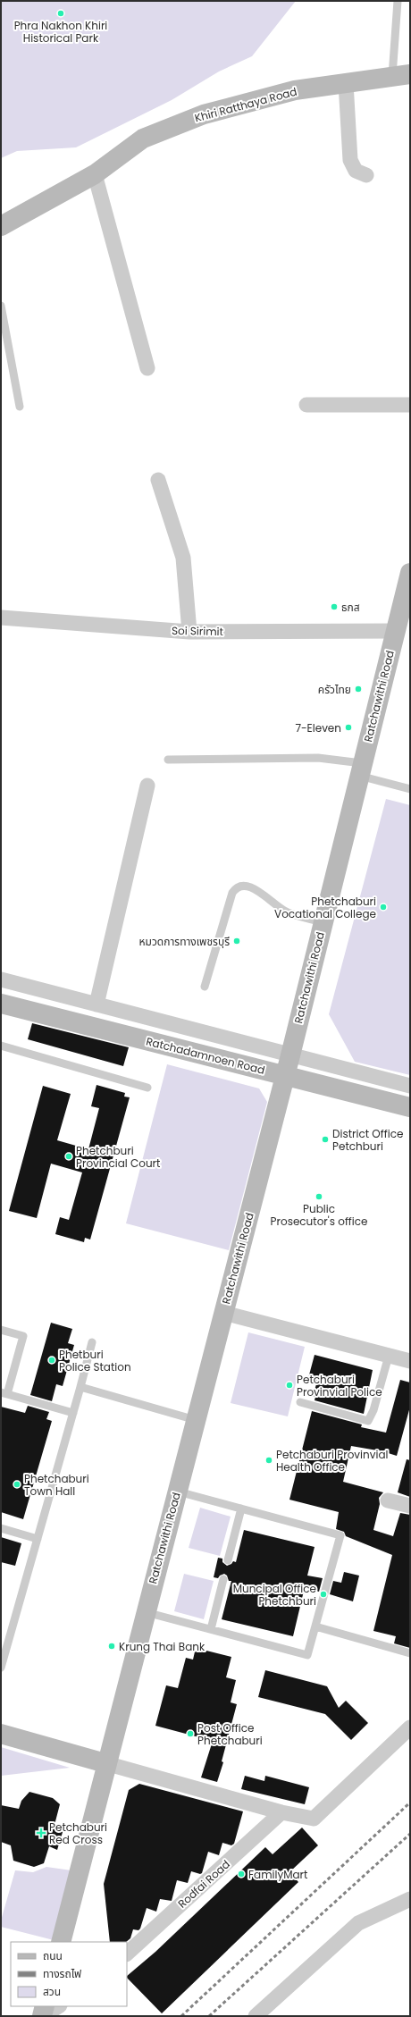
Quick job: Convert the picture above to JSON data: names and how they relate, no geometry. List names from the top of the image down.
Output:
{
  "streets": {
    "main road": ["Khiri Ratthaya Road", "Ratchawithi Road", "Ratchadamnoen Road"],
    "street": ["Soi Sirimit", "Rodfai Road"]
  },
  "crossings": [
    ["Soi Sirimit", "Ratchawithi Road"],
    ["Ratchawithi Road", "Ratchadamnoen Road"]
  ],
  "places": {
    "other": [
      "Phra Nakhon Khiri Historical Park",
      "ธกส",
      "ครัวไทย",
      "7-Eleven",
      "Phetchaburi Vocational College",
      "หมวดการทางเพชรบุรี",
      "District Office Petchburi",
      "Phetchburi Provincial Court",
      "Public Prosecutor's office",
      "Phetburi Police Station",
      "Petchaburi Provinvial Police",
      "Petchaburi Provinvial Health Office",
      "Phetchaburi Town Hall",
      "Muncipal Office Phetchburi",
      "Krung Thai Bank",
      "Post Office Phetchaburi",
      "FamilyMart"
    ],
    "health": ["Petchaburi Red Cross"]
  },
  "legend": ["ถนน", "ทางรถไฟ", "สวน"]
}
